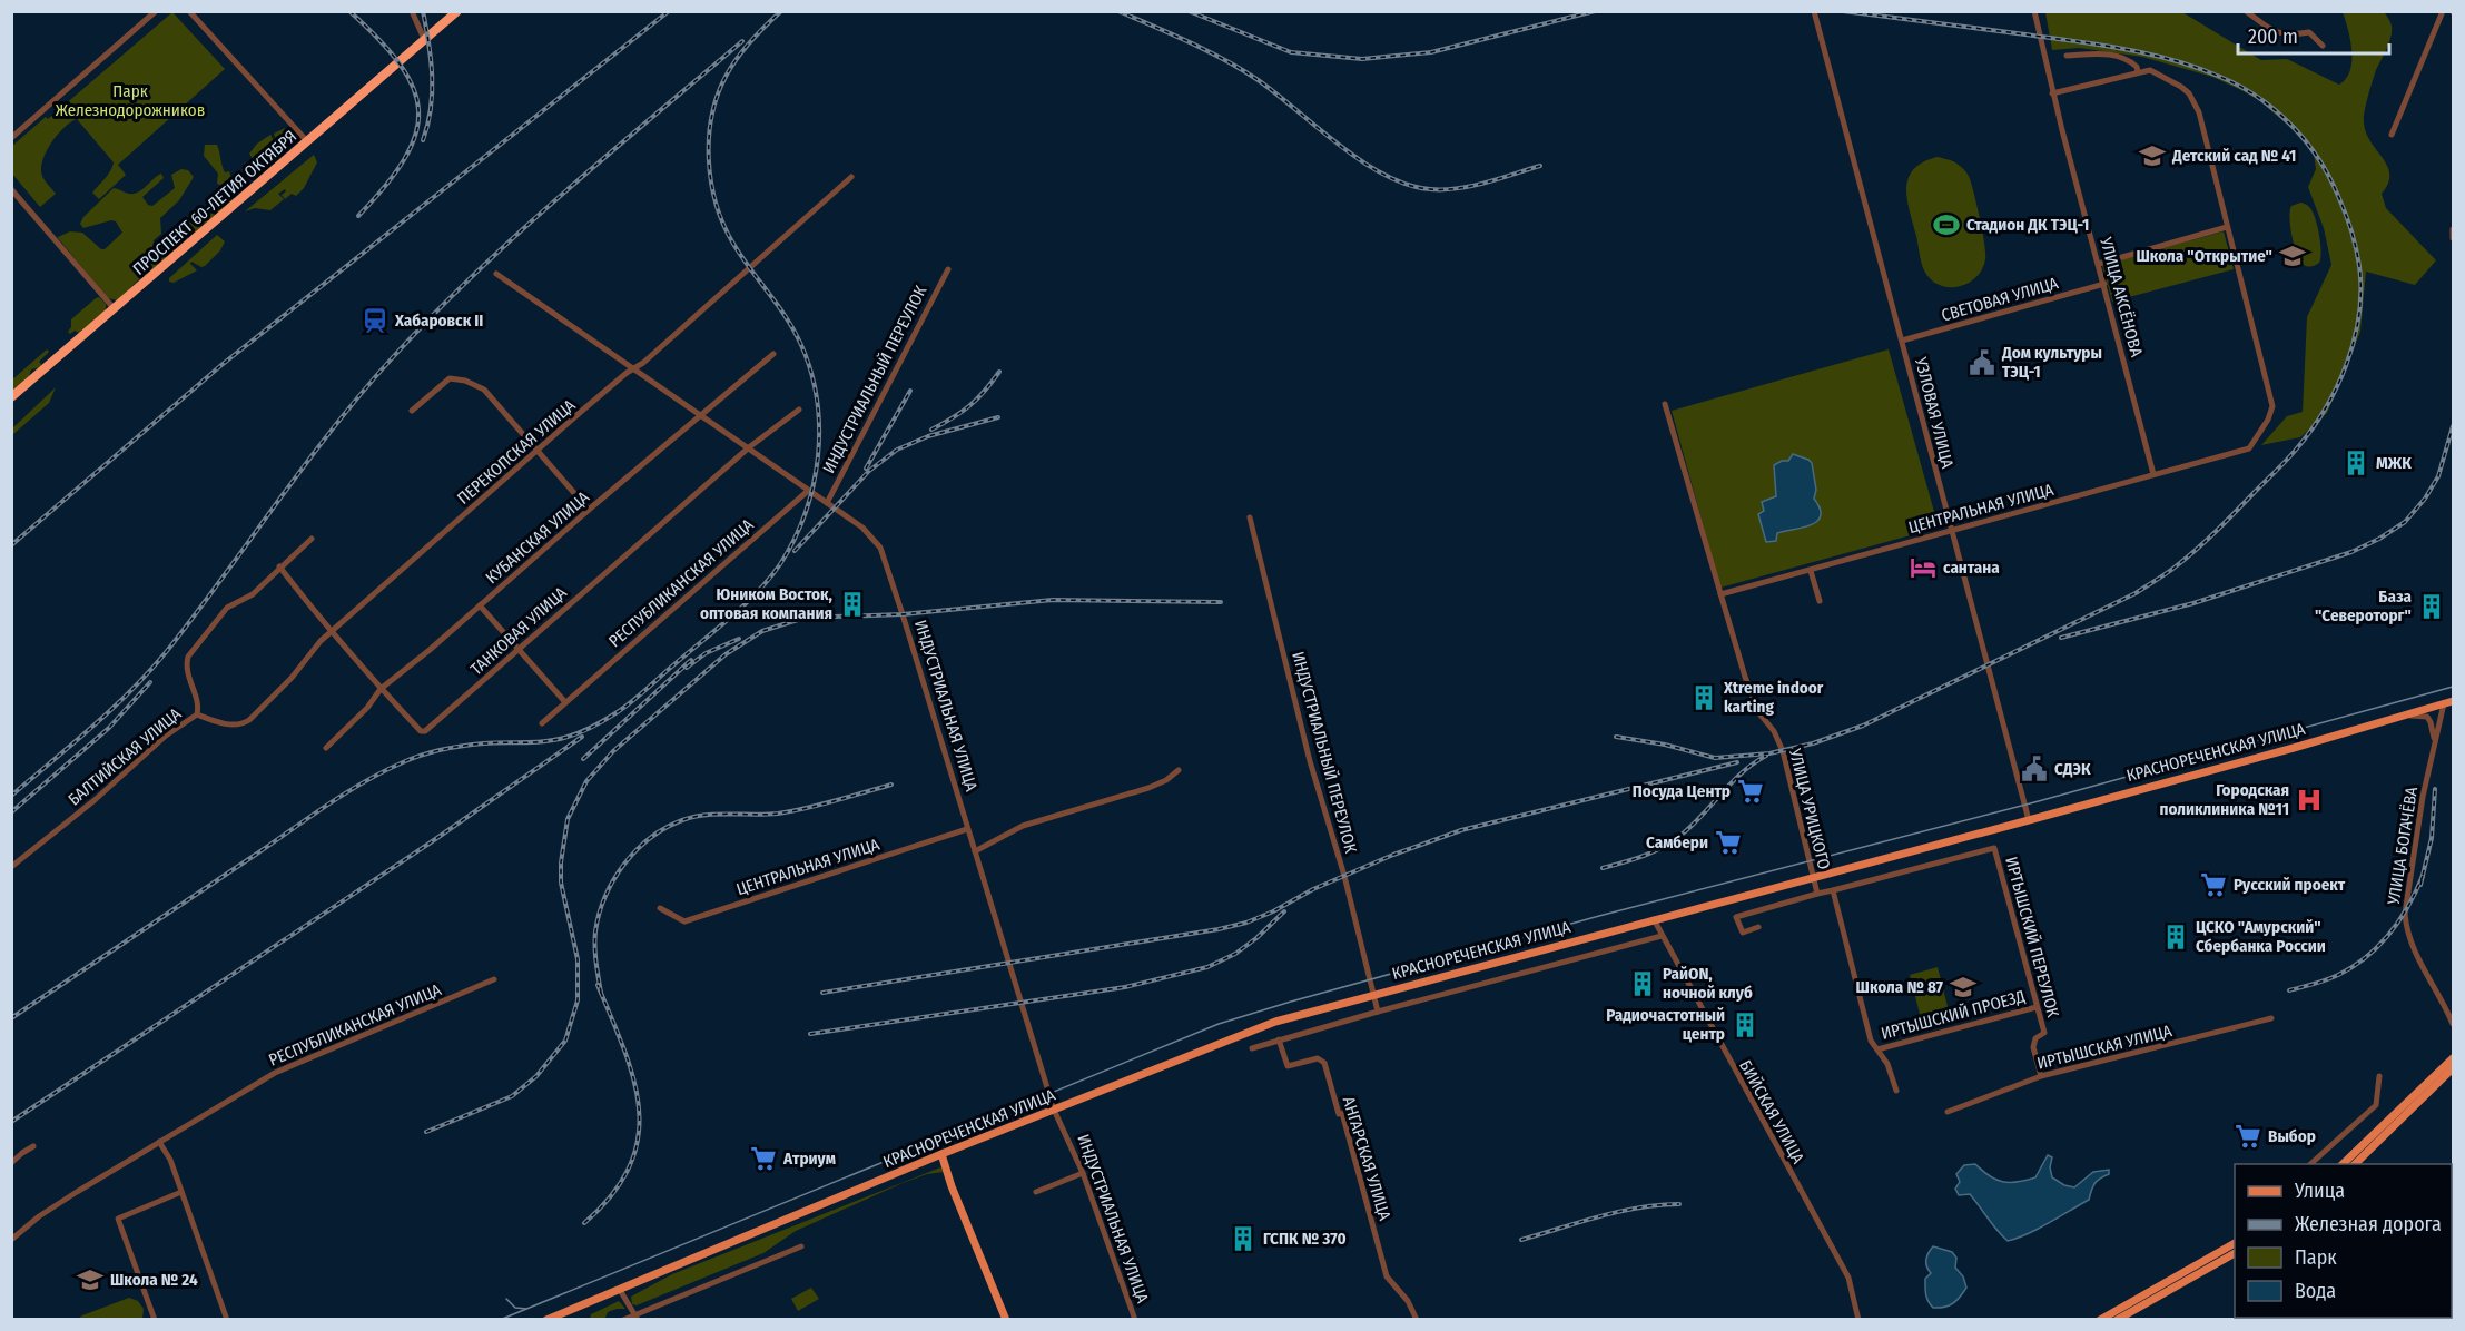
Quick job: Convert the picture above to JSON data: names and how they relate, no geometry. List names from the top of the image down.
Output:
{
  "streets": {
    "highway": ["ПРОСПЕКТ 60-ЛЕТИЯ ОКТЯБРЯ"],
    "main road": ["КРАСНОРЕЧЕНСКАЯ УЛИЦА"],
    "street": [
      "УЛИЦА АКСЁНОВА",
      "СВЕТОВАЯ УЛИЦА",
      "ИНДУСТРИАЛЬНЫЙ ПЕРЕУЛОК",
      "УЗЛОВАЯ УЛИЦА",
      "ПЕРЕКОПСКАЯ УЛИЦА",
      "ЦЕНТРАЛЬНАЯ УЛИЦА",
      "КУБАНСКАЯ УЛИЦА",
      "РЕСПУБЛИКАНСКАЯ УЛИЦА",
      "ТАНКОВАЯ УЛИЦА",
      "ИНДУСТРИАЛЬНАЯ УЛИЦА",
      "БАЛТИЙСКАЯ УЛИЦА",
      "УЛИЦА УРИЦКОГО",
      "УЛИЦА БОГАЧЁВА",
      "ИРТЫШСКИЙ ПЕРЕУЛОК",
      "ИРТЫШСКИЙ ПРОЕЗД",
      "ИРТЫШСКАЯ УЛИЦА",
      "БИЙСКАЯ УЛИЦА",
      "АНГАРСКАЯ УЛИЦА"
    ]
  },
  "crossings": [
    ["УЛИЦА АКСЁНОВА", "СВЕТОВАЯ УЛИЦА"],
    ["УЛИЦА АКСЁНОВА", "ЦЕНТРАЛЬНАЯ УЛИЦА"],
    ["СВЕТОВАЯ УЛИЦА", "УЗЛОВАЯ УЛИЦА"],
    ["ИНДУСТРИАЛЬНЫЙ ПЕРЕУЛОК", "ИНДУСТРИАЛЬНАЯ УЛИЦА"],
    ["ИНДУСТРИАЛЬНЫЙ ПЕРЕУЛОК", "КРАСНОРЕЧЕНСКАЯ УЛИЦА"],
    ["УЗЛОВАЯ УЛИЦА", "ЦЕНТРАЛЬНАЯ УЛИЦА"],
    ["УЗЛОВАЯ УЛИЦА", "КРАСНОРЕЧЕНСКАЯ УЛИЦА"],
    ["ПЕРЕКОПСКАЯ УЛИЦА", "ТАНКОВАЯ УЛИЦА"],
    ["ПЕРЕКОПСКАЯ УЛИЦА", "ИНДУСТРИАЛЬНАЯ УЛИЦА"],
    ["ПЕРЕКОПСКАЯ УЛИЦА", "БАЛТИЙСКАЯ УЛИЦА"],
    ["ЦЕНТРАЛЬНАЯ УЛИЦА", "ИНДУСТРИАЛЬНАЯ УЛИЦА"],
    ["ЦЕНТРАЛЬНАЯ УЛИЦА", "УЛИЦА УРИЦКОГО"],
    ["КУБАНСКАЯ УЛИЦА", "ТАНКОВАЯ УЛИЦА"],
    ["КУБАНСКАЯ УЛИЦА", "ИНДУСТРИАЛЬНАЯ УЛИЦА"],
    ["РЕСПУБЛИКАНСКАЯ УЛИЦА", "ИНДУСТРИАЛЬНАЯ УЛИЦА"],
    ["ТАНКОВАЯ УЛИЦА", "ИНДУСТРИАЛЬНАЯ УЛИЦА"],
    ["ТАНКОВАЯ УЛИЦА", "БАЛТИЙСКАЯ УЛИЦА"],
    ["ИНДУСТРИАЛЬНАЯ УЛИЦА", "КРАСНОРЕЧЕНСКАЯ УЛИЦА"],
    ["КРАСНОРЕЧЕНСКАЯ УЛИЦА", "УЛИЦА УРИЦКОГО"],
    ["КРАСНОРЕЧЕНСКАЯ УЛИЦА", "УЛИЦА БОГАЧЁВА"],
    ["КРАСНОРЕЧЕНСКАЯ УЛИЦА", "БИЙСКАЯ УЛИЦА"],
    ["УЛИЦА УРИЦКОГО", "ИРТЫШСКИЙ ПЕРЕУЛОК"],
    ["УЛИЦА УРИЦКОГО", "ИРТЫШСКИЙ ПРОЕЗД"],
    ["ИРТЫШСКИЙ ПЕРЕУЛОК", "ИРТЫШСКИЙ ПРОЕЗД"],
    ["ИРТЫШСКИЙ ПЕРЕУЛОК", "ИРТЫШСКАЯ УЛИЦА"]
  ],
  "parks": ["Парк Железнодорожников"],
  "places": {
    "school or university": [
      "Детский сад № 41",
      "Школа \"Открытие\"",
      "Школа № 87",
      "Школа № 24"
    ],
    "sports": ["Стадион ДК ТЭЦ-1"],
    "station": ["Хабаровск II"],
    "public building": ["Дом культуры ТЭЦ-1", "СДЭК"],
    "building": [
      "МЖК",
      "Юником Восток, оптовая компания",
      "База \"Североторг\"",
      "Xtreme indoor karting",
      "ЦСКО \"Амурский\" Сбербанка России",
      "РайON, ночной клуб",
      "Радиочастотный центр",
      "ГСПК № 370"
    ],
    "hotel": ["сантана"],
    "supermarket": [
      "Посуда Центр",
      "Самбери",
      "Русский проект",
      "Выбор",
      "Атриум"
    ],
    "hospital": ["Городская поликлиника №11"]
  },
  "legend": [
    "Улица",
    "Железная дорога",
    "Парк",
    "Вода"
  ],
  "scale_bar": "200 m"
}
